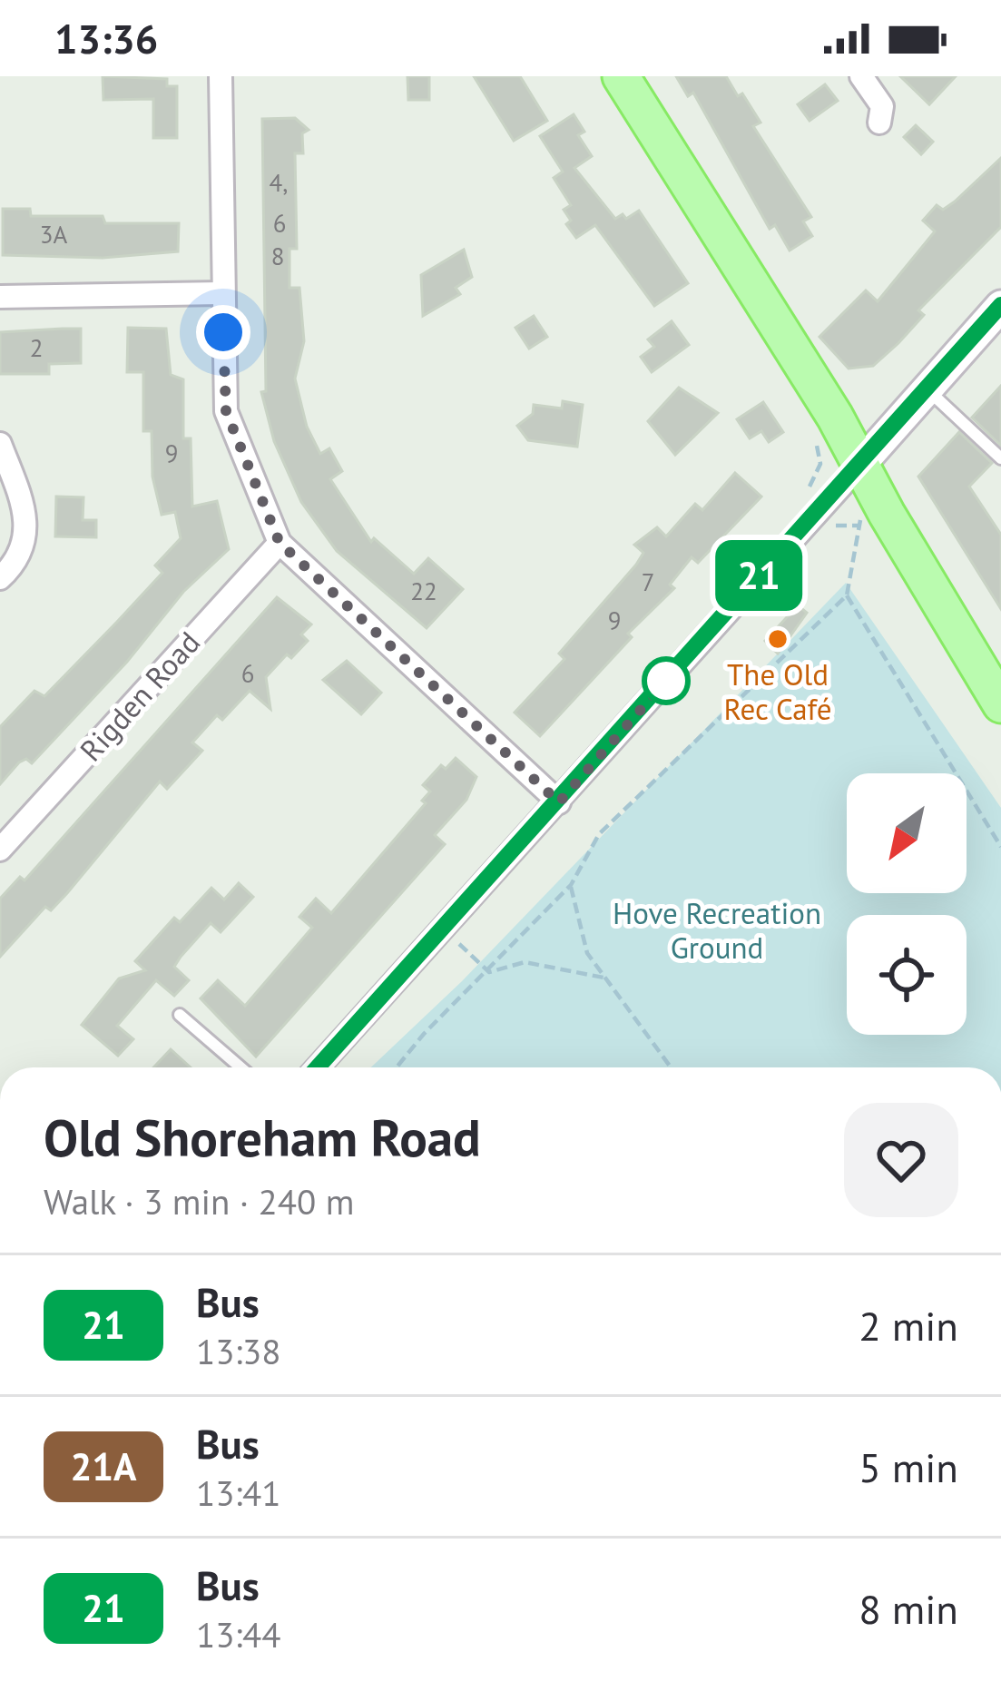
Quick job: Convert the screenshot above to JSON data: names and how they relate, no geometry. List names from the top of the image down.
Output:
{
  "streets": {
    "street": ["Rigden Road"]
  },
  "parks": ["Hove Recreation Ground"],
  "places": ["The Old Rec Café"],
  "lines": ["bus line 21"],
  "house_numbers": [
    "4,",
    "6",
    "3A",
    "8",
    "2",
    "9",
    "7",
    "22",
    "9",
    "6"
  ],
  "north": "bottom left",
  "page": {
    "status": "13:36",
    "on_map": "21",
    "heading": ["Old Shoreham Road", "Walk · 3 min · 240 m"],
    "list": [
      {
        "mark": "21",
        "name": "Bus",
        "note": "13:38",
        "value": "2 min"
      },
      {
        "mark": "21A",
        "name": "Bus",
        "note": "13:41",
        "value": "5 min"
      },
      {
        "mark": "21",
        "name": "Bus",
        "note": "13:44",
        "value": "8 min"
      }
    ]
  }
}
